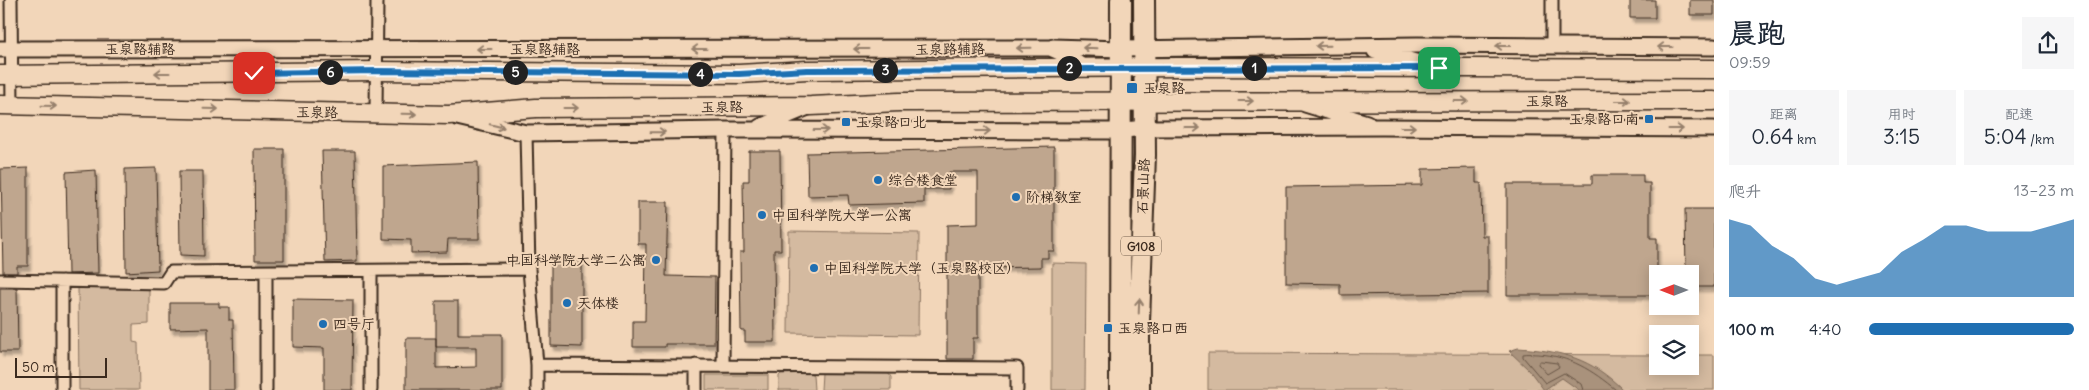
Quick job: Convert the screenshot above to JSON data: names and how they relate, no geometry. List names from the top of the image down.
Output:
{
  "streets": {
    "highway": ["石景山路", "G108"],
    "main road": ["玉泉路"],
    "street": ["玉泉路辅路"]
  },
  "crossings": [
    ["玉泉路", "石景山路"],
    ["玉泉路", "G108"],
    ["石景山路", "G108"]
  ],
  "one_way": ["玉泉路辅路"],
  "places": {
    "transit": [
      "玉泉路",
      "玉泉路口南",
      "玉泉路口北",
      "玉泉路口西"
    ],
    "other": [
      "综合楼食堂",
      "阶梯教室",
      "中国科学院大学一公寓",
      "中国科学院大学二公寓",
      "中国科学院大学（玉泉路校区）",
      "天体楼",
      "四号厅"
    ]
  },
  "scale_bar": "50 m",
  "north": "left",
  "page": {
    "heading": ["晨跑", "09:59"],
    "pins": [
      "1",
      "2",
      "3",
      "5",
      "6",
      "4"
    ],
    "stats": [
      ["距离", "0.64 km"],
      ["用时", "3:15"],
      ["配速", "5:04 /km"]
    ],
    "chart": ["爬升", "13–23 m"],
    "list": [
      {
        "name": "100 m",
        "note": "4:40"
      }
    ],
    "scale": "50 m"
  }
}
